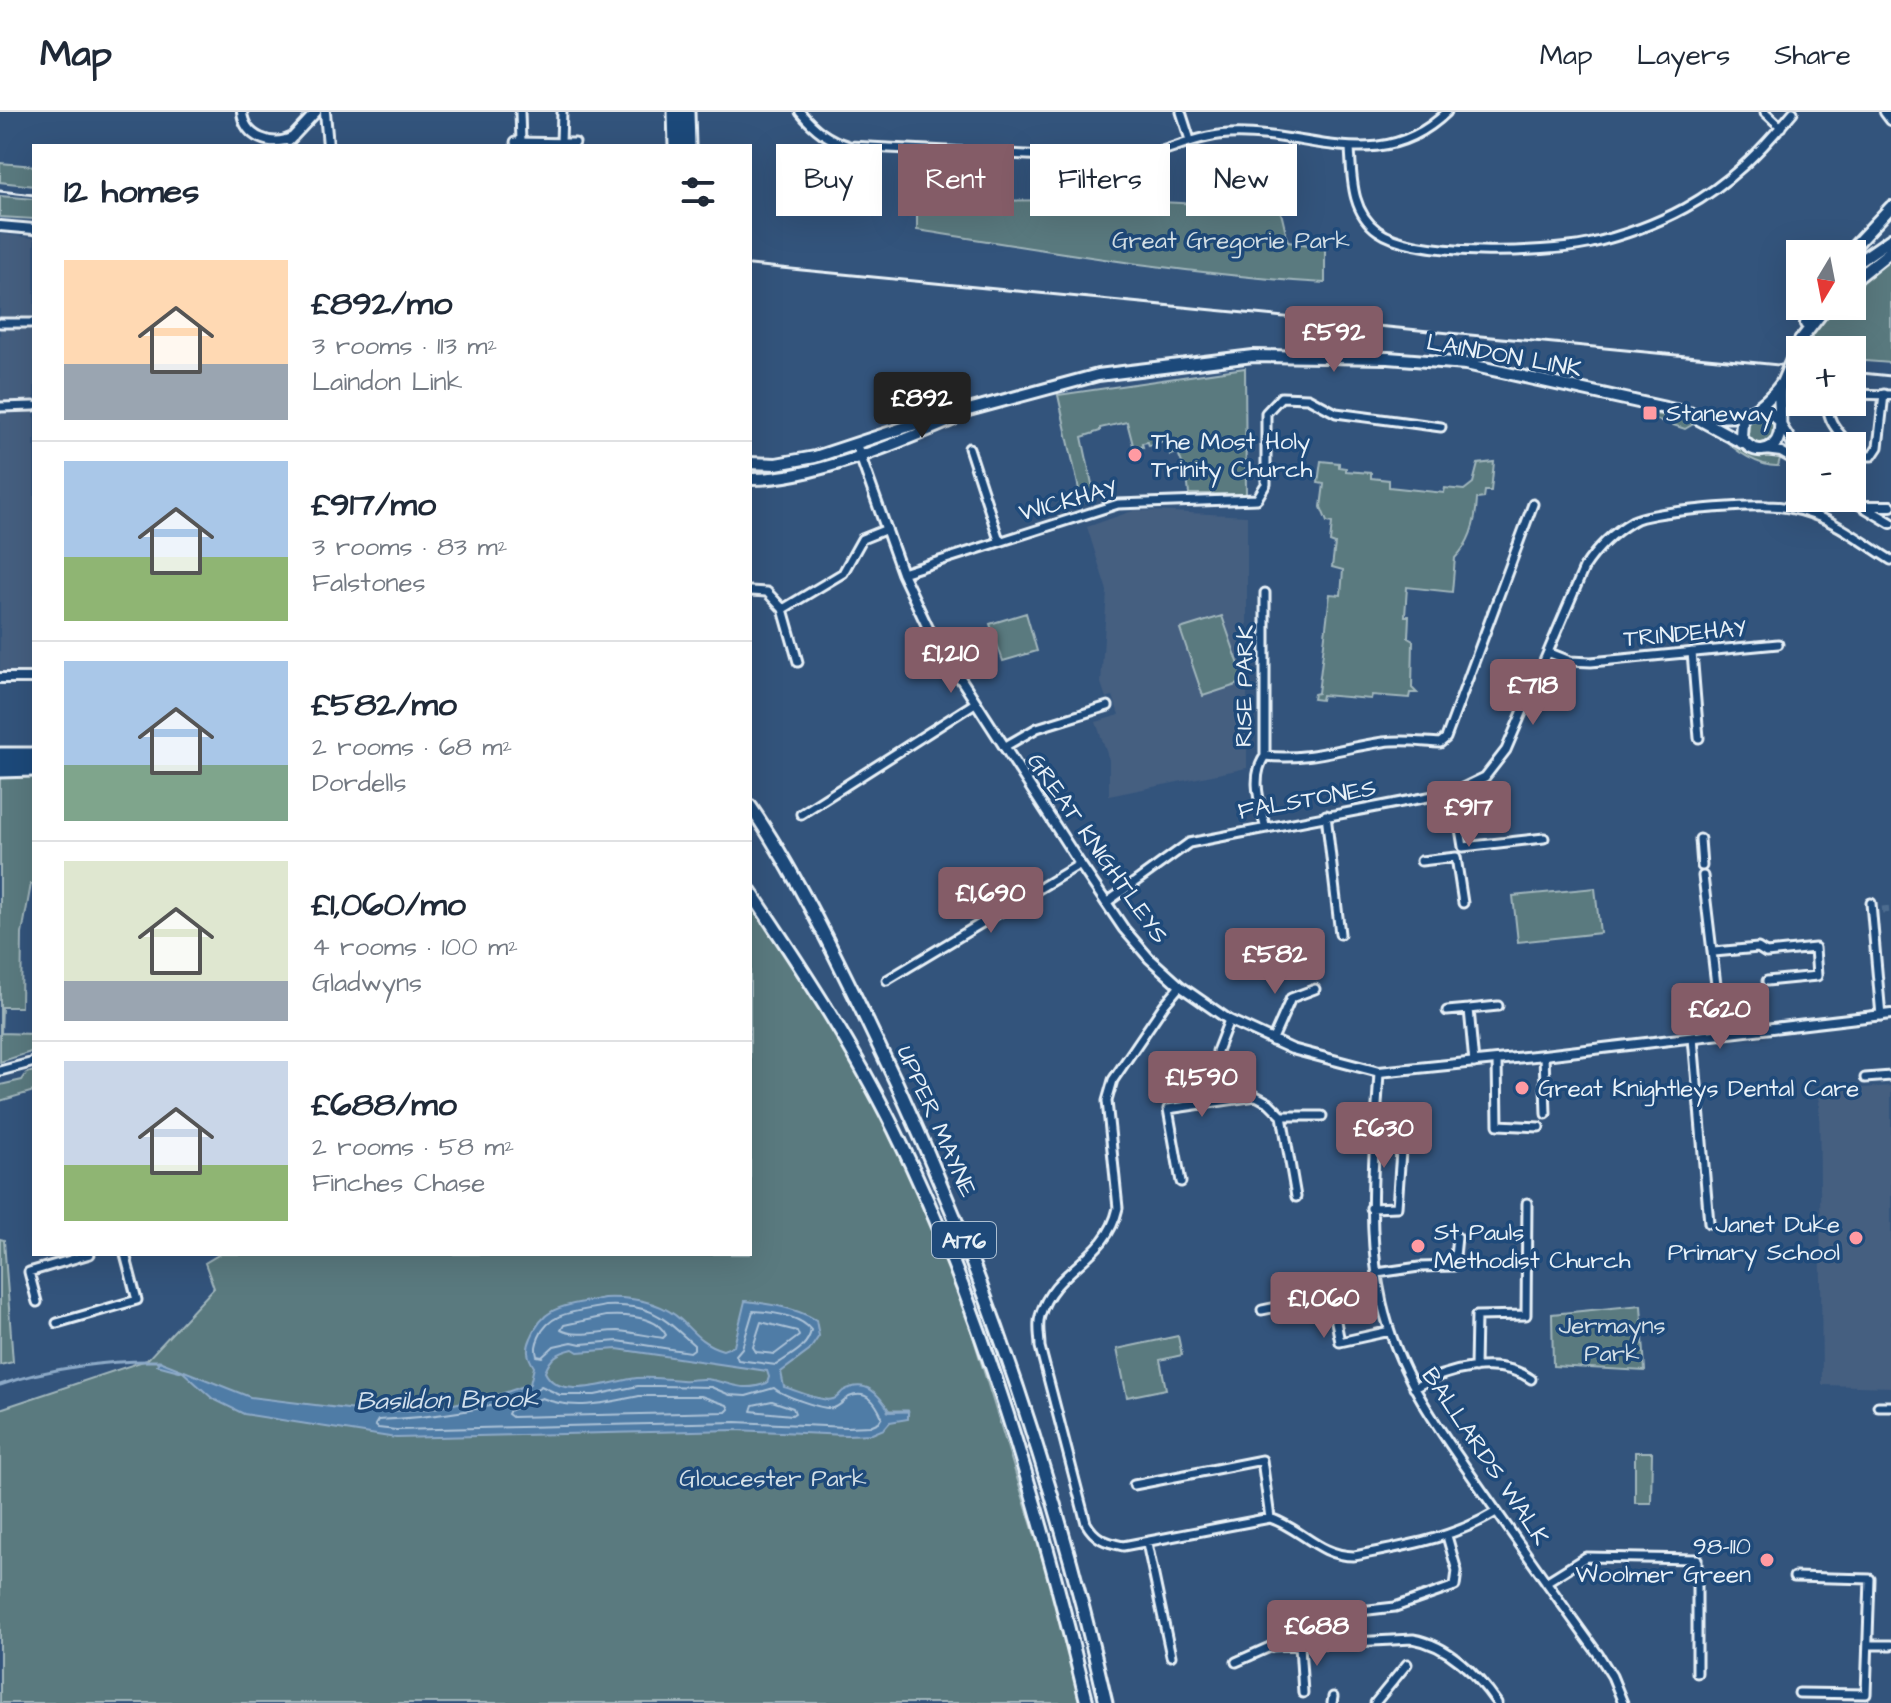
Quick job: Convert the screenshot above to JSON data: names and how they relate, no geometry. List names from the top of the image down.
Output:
{
  "streets": {
    "main road": ["LAINDON LINK", "UPPER MAYNE", "A176"],
    "street": [
      "WICKHAY",
      "TRINDEHAY",
      "RISE PARK",
      "FALSTONES",
      "GREAT KNIGHTLEYS",
      "BALLARDS WALK"
    ]
  },
  "crossings": [
    ["LAINDON LINK", "GREAT KNIGHTLEYS"],
    ["WICKHAY", "GREAT KNIGHTLEYS"],
    ["TRINDEHAY", "FALSTONES"],
    ["RISE PARK", "FALSTONES"],
    ["FALSTONES", "GREAT KNIGHTLEYS"],
    ["GREAT KNIGHTLEYS", "BALLARDS WALK"]
  ],
  "water": ["Basildon Brook"],
  "parks": ["Great Gregorie Park", "Jermayns Park", "Gloucester Park"],
  "places": {
    "transit": ["Staneway"],
    "other": [
      "The Most Holy Trinity Church",
      "Great Knightleys Dental Care",
      "Janet Duke Primary School",
      "St Pauls Methodist Church",
      "98-110 Woolmer Green"
    ]
  },
  "north": "bottom",
  "page": {
    "header": "Map",
    "nav": ["Map", "Layers", "Share"],
    "chip": [
      "Buy",
      "Rent",
      "Filters",
      "New"
    ],
    "heading": "12 homes",
    "map_buttons": ["+", "−"],
    "list": [
      {
        "name": "£892/mo",
        "note": "3 rooms · 113 m² · Laindon Link"
      },
      {
        "name": "£917/mo",
        "note": "3 rooms · 83 m² · Falstones"
      },
      {
        "name": "£582/mo",
        "note": "2 rooms · 68 m² · Dordells"
      },
      {
        "name": "£1,060/mo",
        "note": "4 rooms · 100 m² · Gladwyns"
      },
      {
        "name": "£688/mo",
        "note": "2 rooms · 58 m² · Finches Chase"
      }
    ],
    "price": [
      "£592",
      "£892",
      "£1,210",
      "£718",
      "£917",
      "£1,690",
      "£582",
      "£620",
      "£1,590",
      "£630",
      "£1,060",
      "£688"
    ]
  }
}
